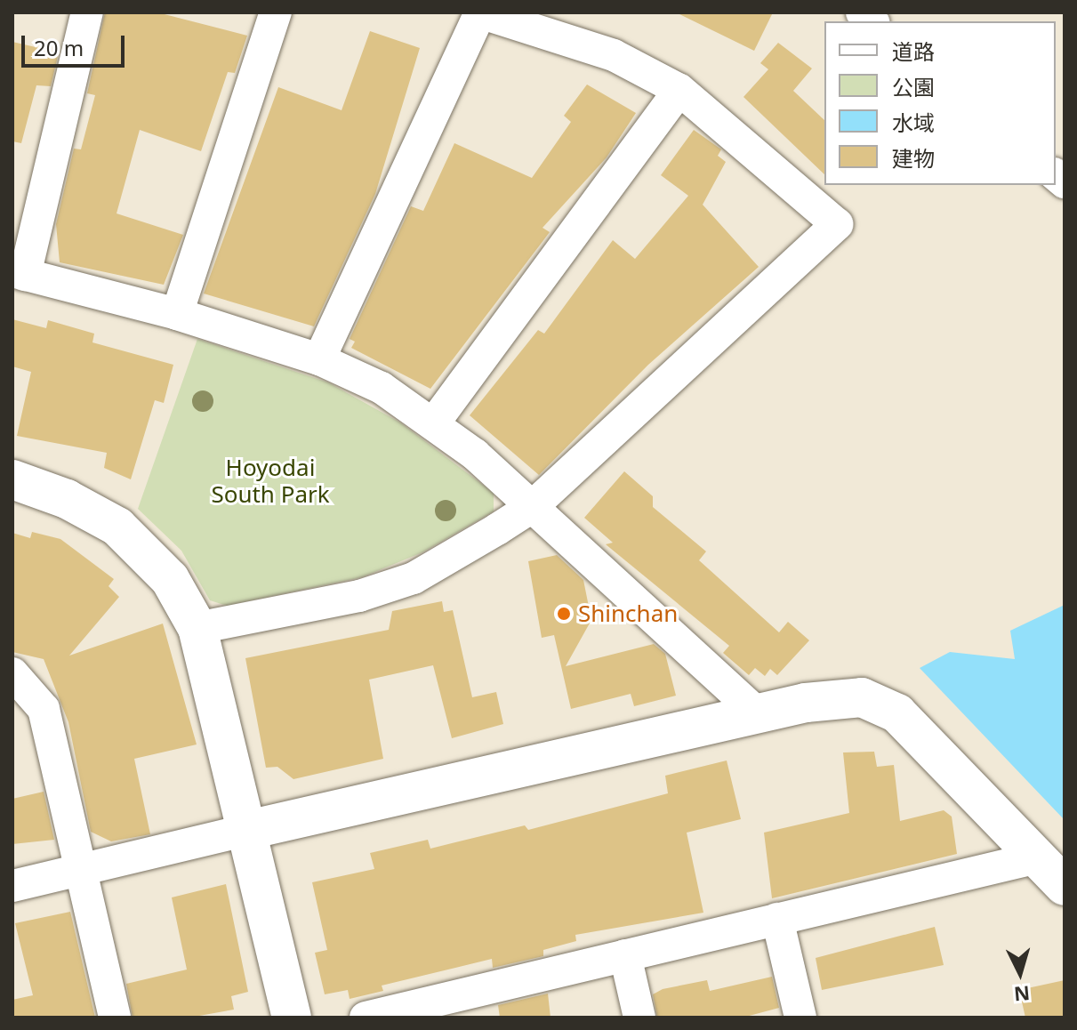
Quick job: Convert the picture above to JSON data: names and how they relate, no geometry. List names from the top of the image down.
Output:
{
  "parks": ["Hoyodai South Park"],
  "places": ["Shinchan"],
  "legend": [
    "道路",
    "公園",
    "水域",
    "建物"
  ],
  "scale_bar": "20 m",
  "north": "bottom"
}
